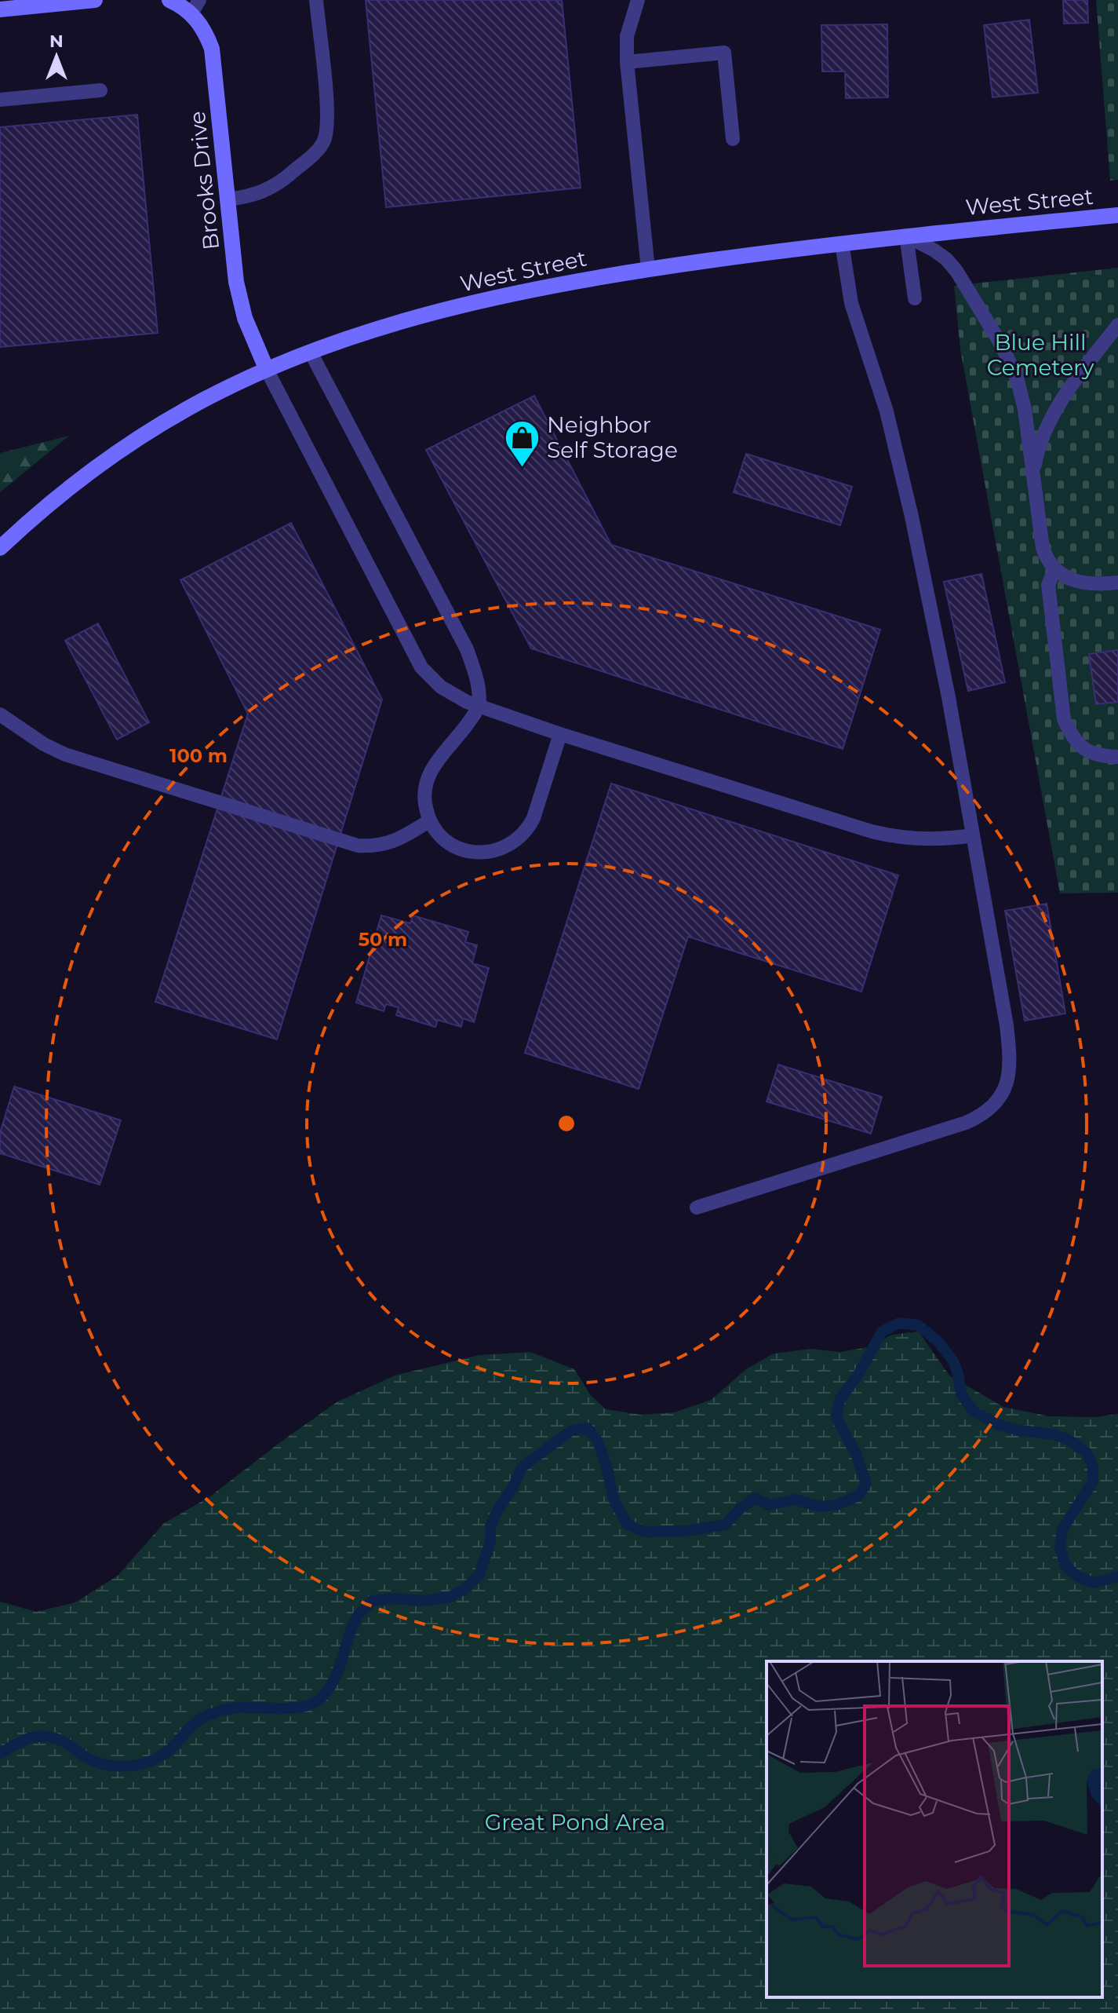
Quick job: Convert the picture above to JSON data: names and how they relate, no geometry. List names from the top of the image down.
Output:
{
  "streets": {
    "main road": ["Brooks Drive", "West Street"]
  },
  "crossings": [
    ["Brooks Drive", "West Street"]
  ],
  "parks": ["Blue Hill Cemetery", "Great Pond Area"],
  "places": {
    "shop": ["Neighbor Self Storage"]
  },
  "north": "top",
  "rings": ["100 m", "50 m"]
}
